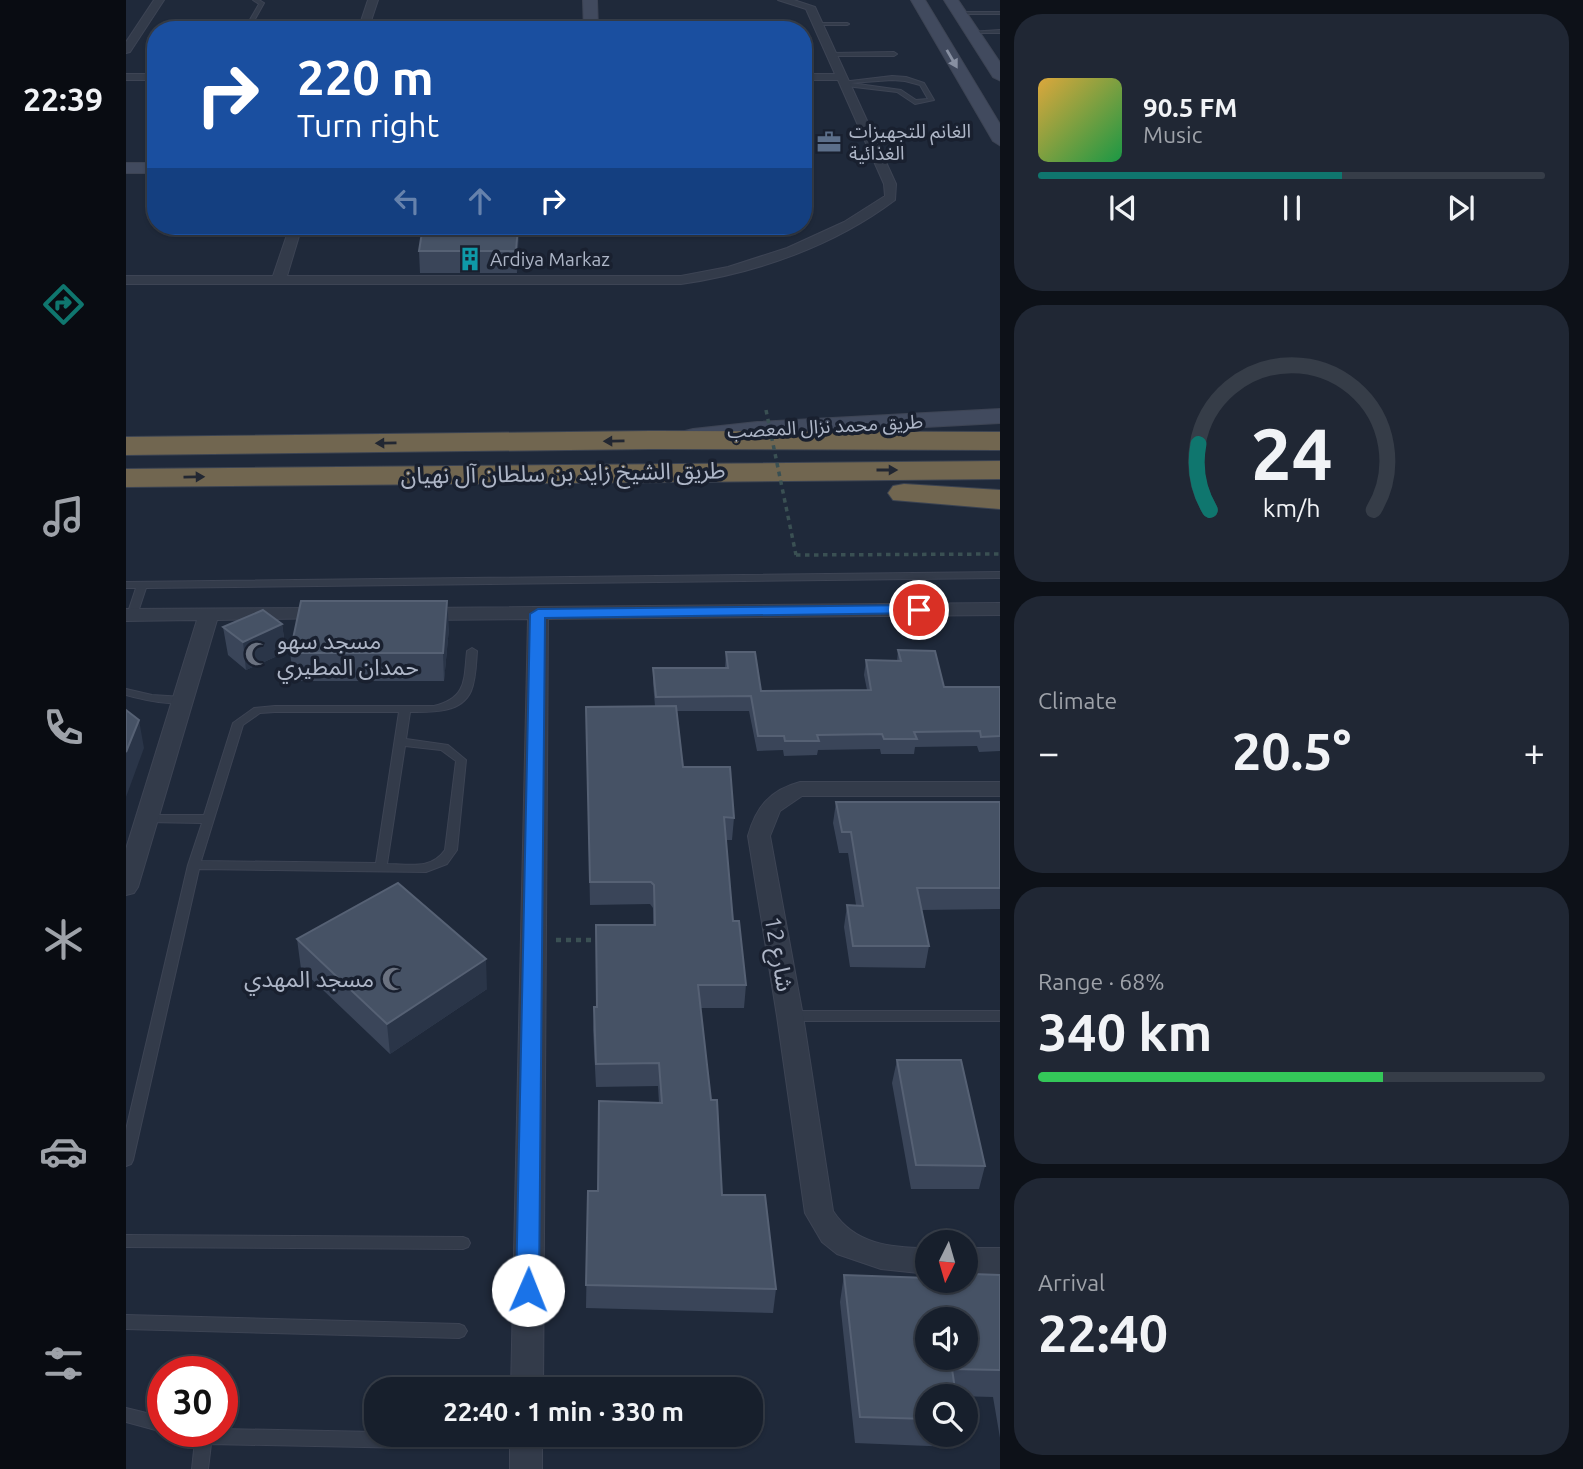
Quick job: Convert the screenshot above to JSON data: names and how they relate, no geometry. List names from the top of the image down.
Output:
{
  "streets": {
    "highway": ["طريق الشيخ زايد بن سلطان آل نهيان"],
    "street": ["طريق محمد نزال المعصب", "شارع 12"]
  },
  "crossings": [
    ["طريق محمد نزال المعصب", "طريق الشيخ زايد بن سلطان آل نهيان"]
  ],
  "places": {
    "office": ["الغانم للتجهيزات الغذائية"],
    "building": ["Ardiya Markaz"],
    "mosque": ["مسجد سهو حمدان المطيري", "مسجد المهدي"]
  },
  "north": "bottom",
  "page": {
    "tabs": "22:39",
    "turn": ["220 m", "Turn right"],
    "song": ["90.5 FM", "Music"],
    "tile": [
      "Climate",
      ["Range · 68%", "340 km"],
      ["Arrival", "22:40"]
    ],
    "heat": ["−", "20.5°", "+"],
    "limit": "30",
    "trip": "22:40 · 1 min · 330 m",
    "gauge": ["24", "km/h"]
  }
}
